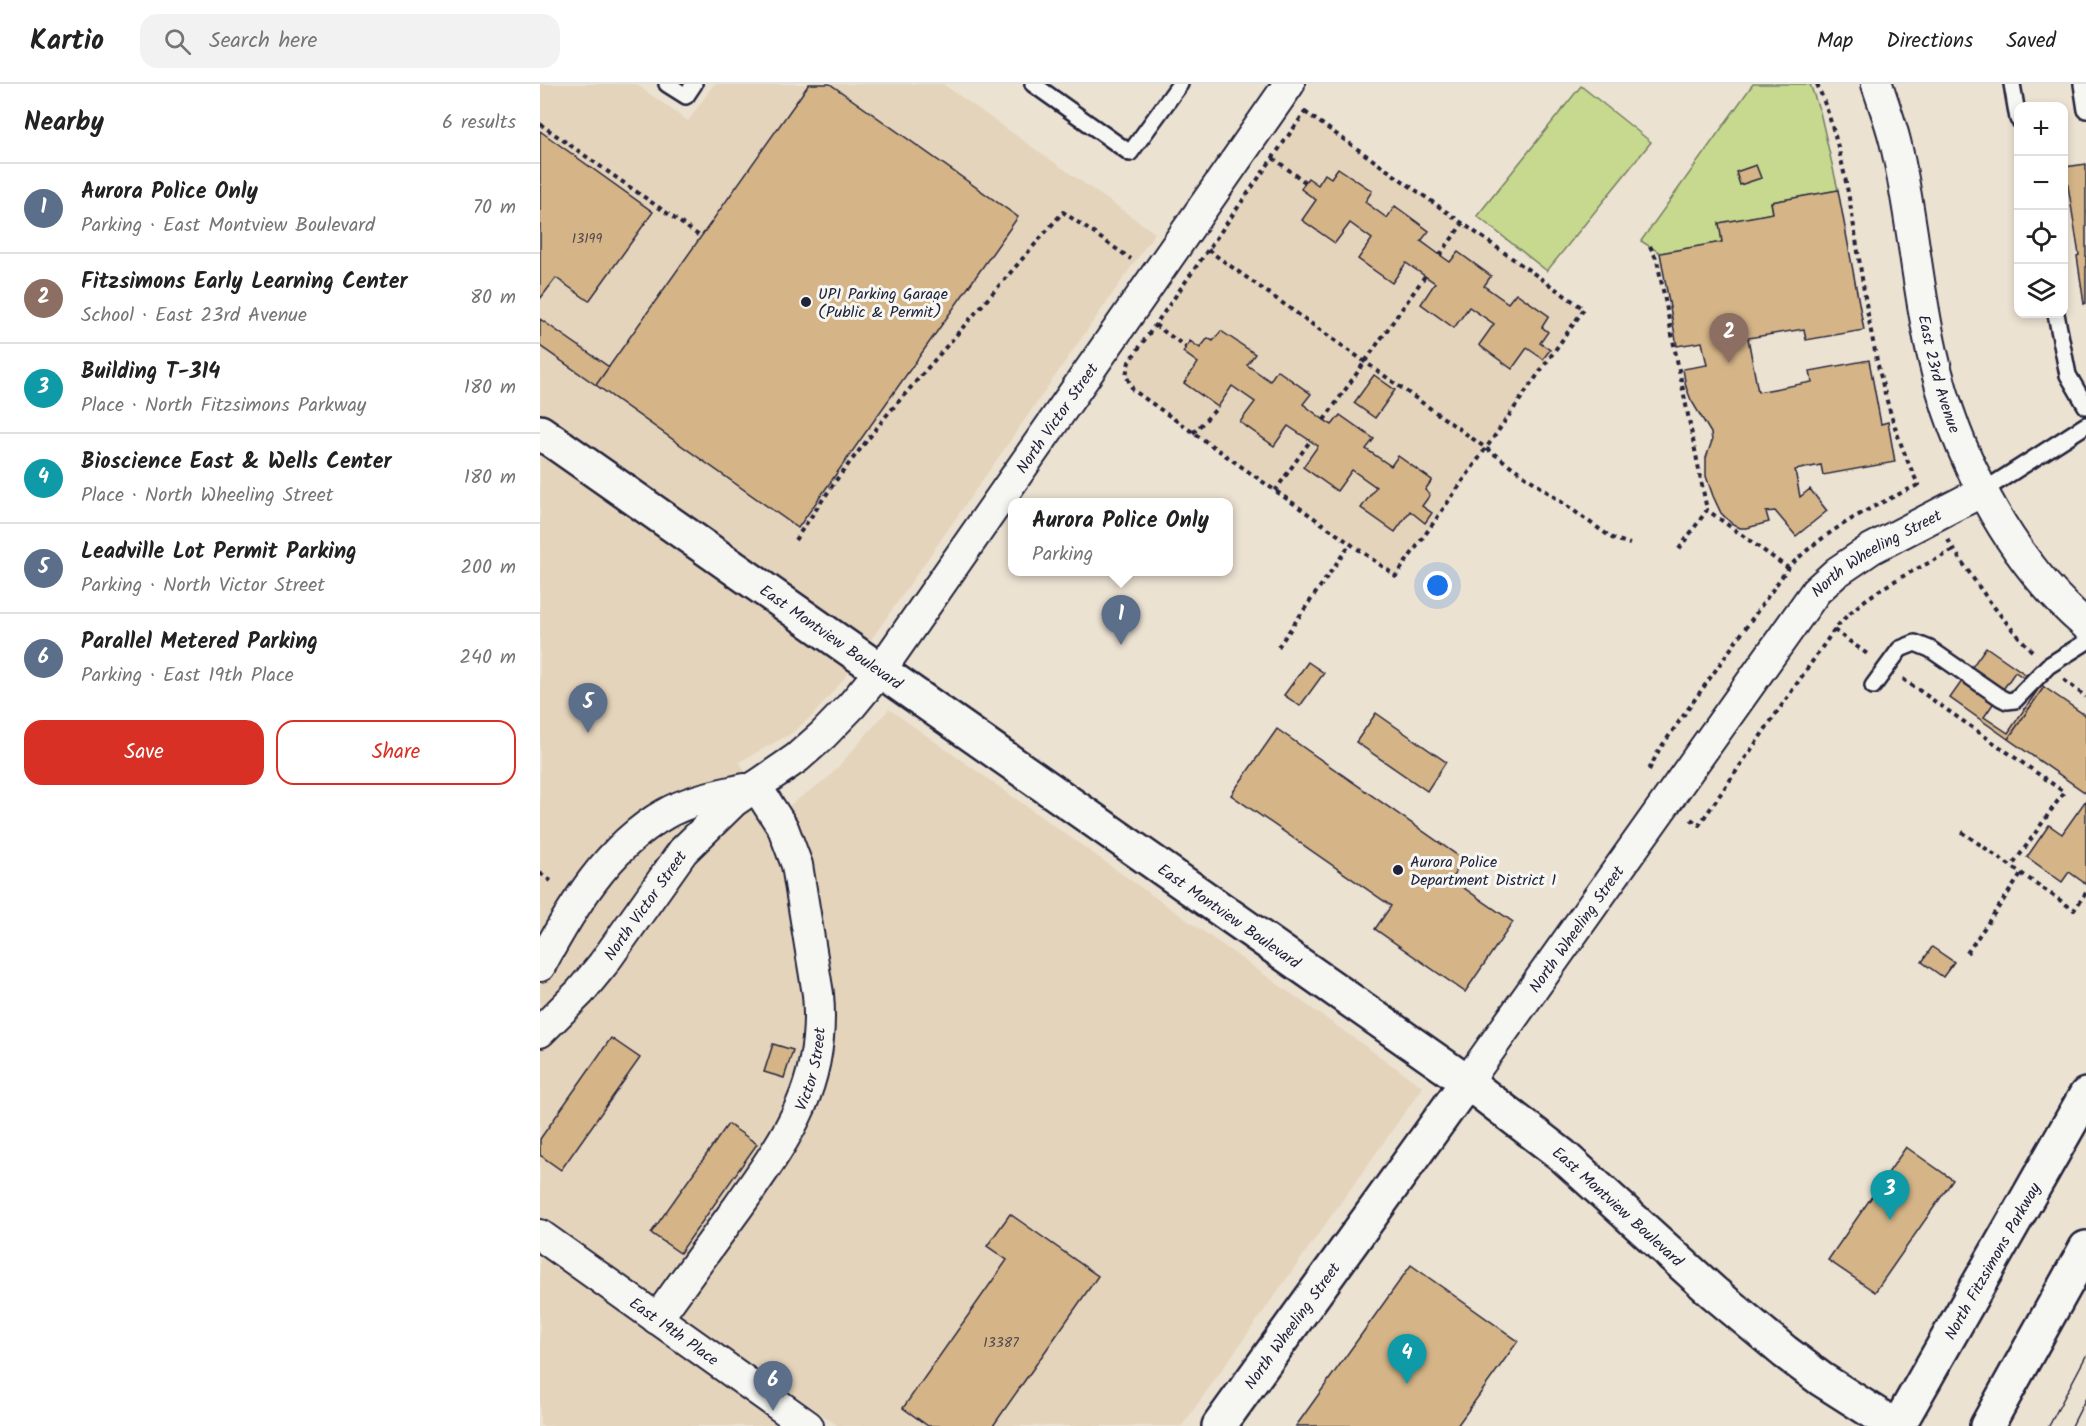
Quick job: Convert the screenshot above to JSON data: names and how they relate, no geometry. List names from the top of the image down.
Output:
{
  "streets": {
    "street": [
      "East 23rd Avenue",
      "North Victor Street",
      "North Wheeling Street",
      "East Montview Boulevard",
      "Victor Street",
      "North Fitzsimons Parkway",
      "East 19th Place"
    ]
  },
  "crossings": [
    ["East 23rd Avenue", "North Wheeling Street"],
    ["North Victor Street", "East Montview Boulevard"],
    ["North Victor Street", "Victor Street"],
    ["North Wheeling Street", "East Montview Boulevard"],
    ["East Montview Boulevard", "North Fitzsimons Parkway"],
    ["Victor Street", "East 19th Place"]
  ],
  "places": ["UPI Parking Garage (Public & Permit)", "Aurora Police Department District 1"],
  "house_numbers": ["13199", "13387"],
  "page": {
    "header": "Kartio",
    "search": "Search here",
    "nav": ["Map", "Directions", "Saved"],
    "heading": ["Nearby", "6 results"],
    "map_buttons": ["+", "−"],
    "list": [
      {
        "mark": "1",
        "name": "Aurora Police Only",
        "note": "Parking · East Montview Boulevard",
        "value": "70 m"
      },
      {
        "mark": "2",
        "name": "Fitzsimons Early Learning Center",
        "note": "School · East 23rd Avenue",
        "value": "80 m"
      },
      {
        "mark": "3",
        "name": "Building T-314",
        "note": "Place · North Fitzsimons Parkway",
        "value": "180 m"
      },
      {
        "mark": "4",
        "name": "Bioscience East & Wells Center",
        "note": "Place · North Wheeling Street",
        "value": "180 m"
      },
      {
        "mark": "5",
        "name": "Leadville Lot Permit Parking",
        "note": "Parking · North Victor Street",
        "value": "200 m"
      },
      {
        "mark": "6",
        "name": "Parallel Metered Parking",
        "note": "Parking · East 19th Place",
        "value": "240 m"
      }
    ],
    "pins": [
      "2",
      "1",
      "5",
      "3",
      "4",
      "6"
    ],
    "popup": ["Aurora Police Only", "Parking"],
    "buttons": ["Save", "Share"]
  }
}
